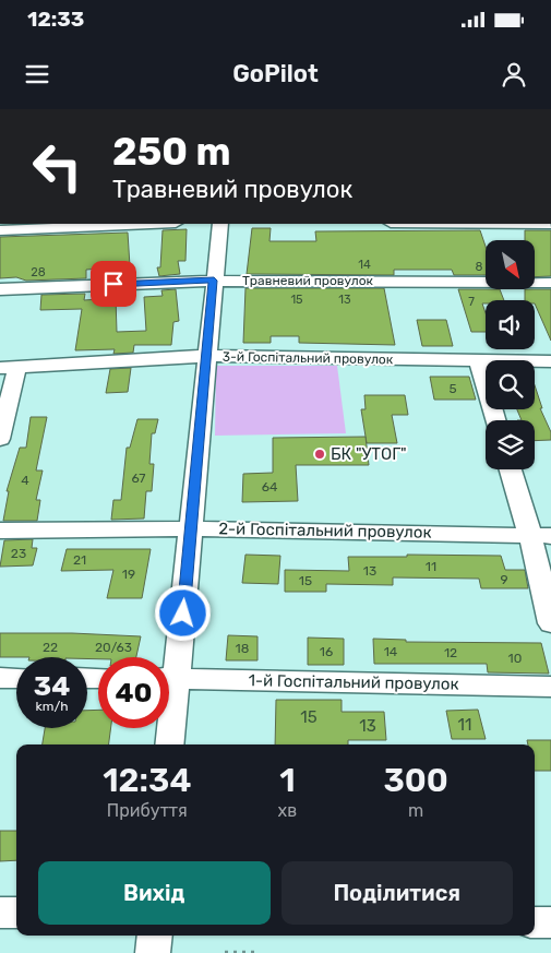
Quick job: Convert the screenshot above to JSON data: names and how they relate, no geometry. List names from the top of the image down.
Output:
{
  "streets": {
    "street": [
      "Травневий провулок",
      "3-й Госпітальний провулок",
      "2-й Госпітальний провулок",
      "1-й Госпітальний провулок"
    ]
  },
  "places": ["БК \"УТОГ\""],
  "house_numbers": [
    "14",
    "8",
    "28",
    "15",
    "13",
    "7",
    "5",
    "67",
    "4",
    "64",
    "23",
    "21",
    "11",
    "13",
    "19",
    "9",
    "15",
    "22",
    "20/63",
    "18",
    "16",
    "14",
    "12",
    "10",
    "15",
    "11",
    "13"
  ],
  "north": "bottom right",
  "page": {
    "status": "12:33",
    "header": "GoPilot",
    "turn": ["250 m", "Травневий провулок"],
    "speed": "34 km/h",
    "limit": "40",
    "eta": [
      "12:34",
      "Прибуття",
      "1",
      "хв",
      "300",
      "m"
    ],
    "buttons": ["Вихід", "Поділитися"]
  }
}
